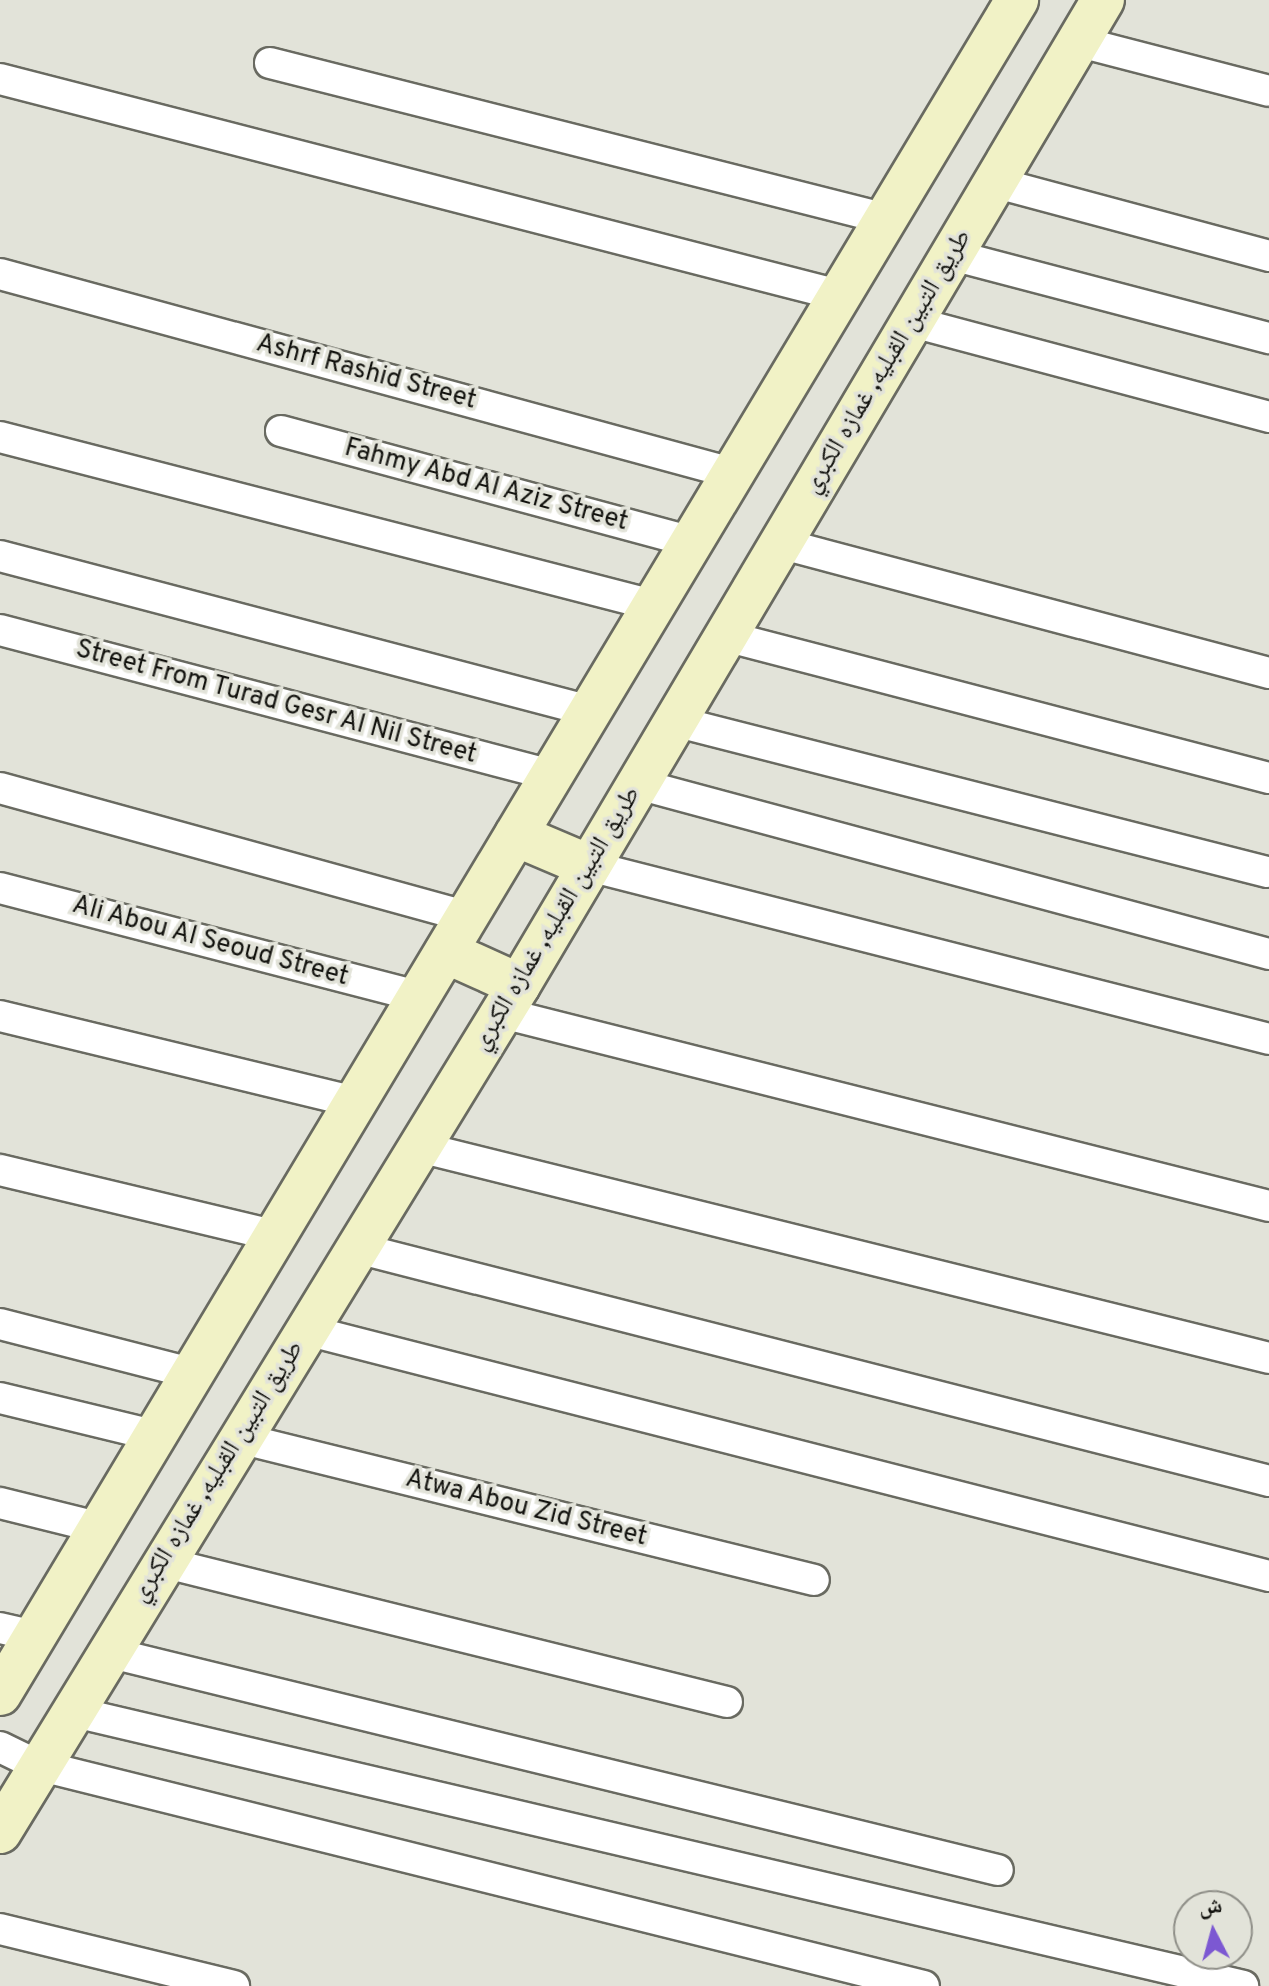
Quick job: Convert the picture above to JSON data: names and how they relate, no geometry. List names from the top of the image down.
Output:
{
  "streets": {
    "street": [
      "طريق التبين القبليه, غمازه الكبري",
      "Ashrf Rashid Street",
      "Fahmy Abd Al Aziz Street",
      "Street From Turad Gesr Al Nil Street",
      "Ali Abou Al Seoud Street",
      "Atwa Abou Zid Street"
    ]
  },
  "crossings": [
    ["طريق التبين القبليه, غمازه الكبري", "Atwa Abou Zid Street"]
  ],
  "north": "top"
}
